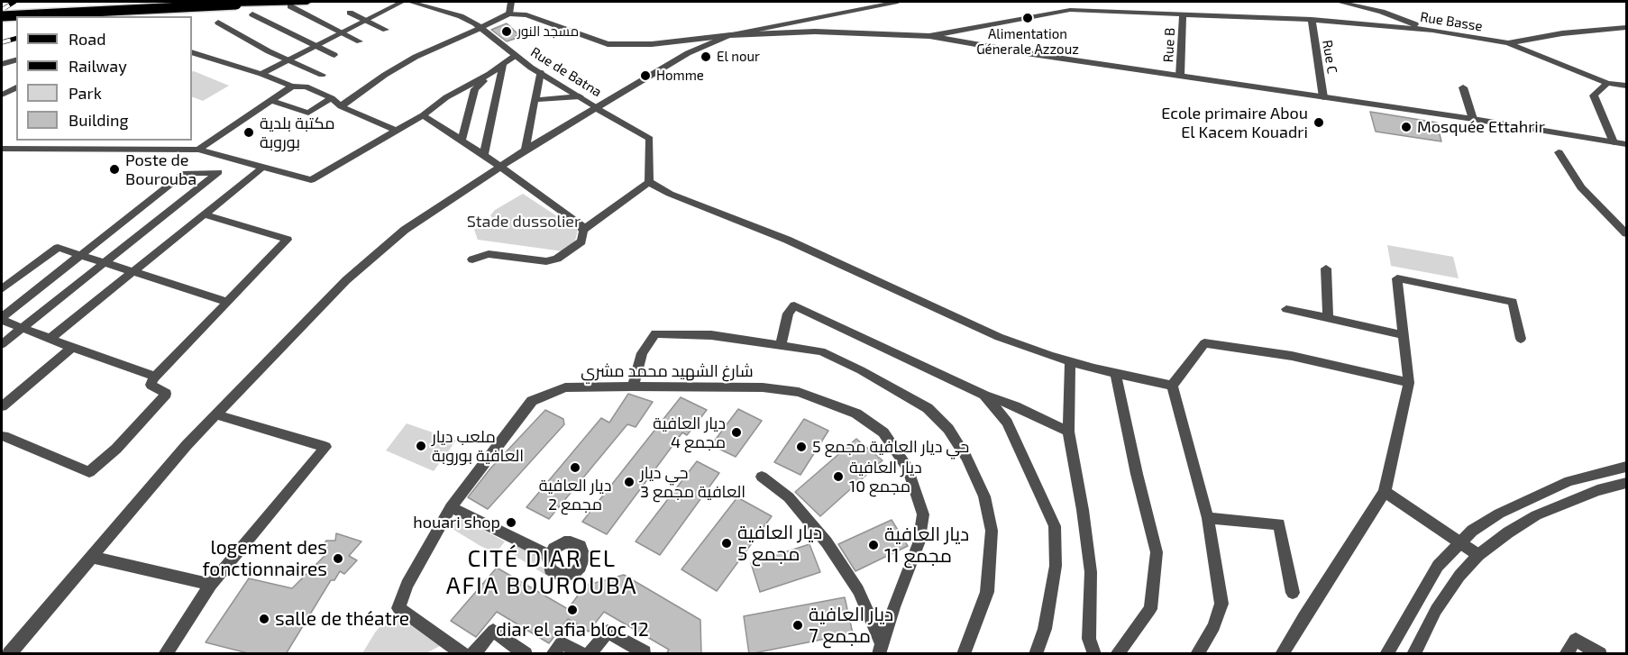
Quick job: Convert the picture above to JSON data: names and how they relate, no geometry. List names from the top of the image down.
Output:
{
  "streets": {
    "street": [
      "Rue Basse",
      "Rue B",
      "Rue C",
      "Rue de Batna",
      "شارغ الشهيد محمد مشري"
    ]
  },
  "crossings": [
    ["Rue Basse", "Rue B"],
    ["Rue Basse", "Rue C"]
  ],
  "districts": ["CITÉ DIAR EL AFIA BOUROUBA"],
  "parks": ["Stade dussolier"],
  "places": [
    "Alimentation Génerale Azzouz",
    "مسجد النور",
    "El nour",
    "Homme",
    "Ecole primaire Abou El Kacem Kouadri",
    "Mosquée Ettahrir",
    "مكتبة بلدية بوروبة",
    "Poste de Bourouba",
    "ديار العافية مجمع 4",
    "ملعب ديار العافية بوروبة",
    "حي ديار العافية مجمع 5",
    "ديار العافية مجمع 2",
    "ديار العافية مجمع 10",
    "حي ديار العافية مجمع 3",
    "houari shop",
    "ديار العافية مجمع 5",
    "ديار العافية مجمع 11",
    "logement des fonctionnaires",
    "diar el afia bloc 12",
    "salle de théatre",
    "ديار العافية مجمع 7"
  ],
  "legend": [
    "Road",
    "Railway",
    "Park",
    "Building"
  ]
}
